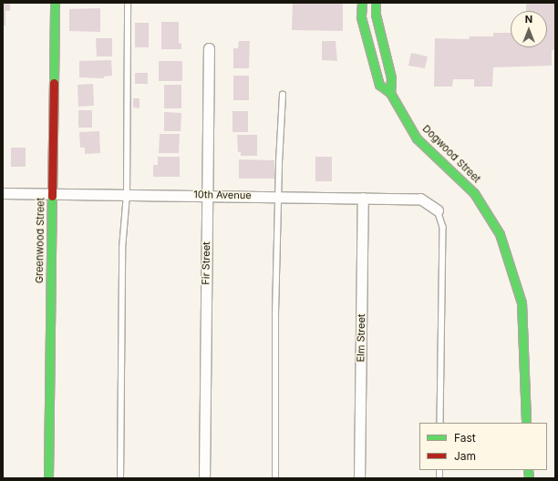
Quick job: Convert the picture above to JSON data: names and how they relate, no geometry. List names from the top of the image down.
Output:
{
  "streets": {
    "main road": ["Dogwood Street", "Greenwood Street"],
    "street": ["10th Avenue", "Fir Street", "Elm Street"]
  },
  "crossings": [
    ["10th Avenue", "Greenwood Street"],
    ["10th Avenue", "Fir Street"],
    ["10th Avenue", "Elm Street"]
  ],
  "legend": ["Fast", "Jam"],
  "north": "top"
}
